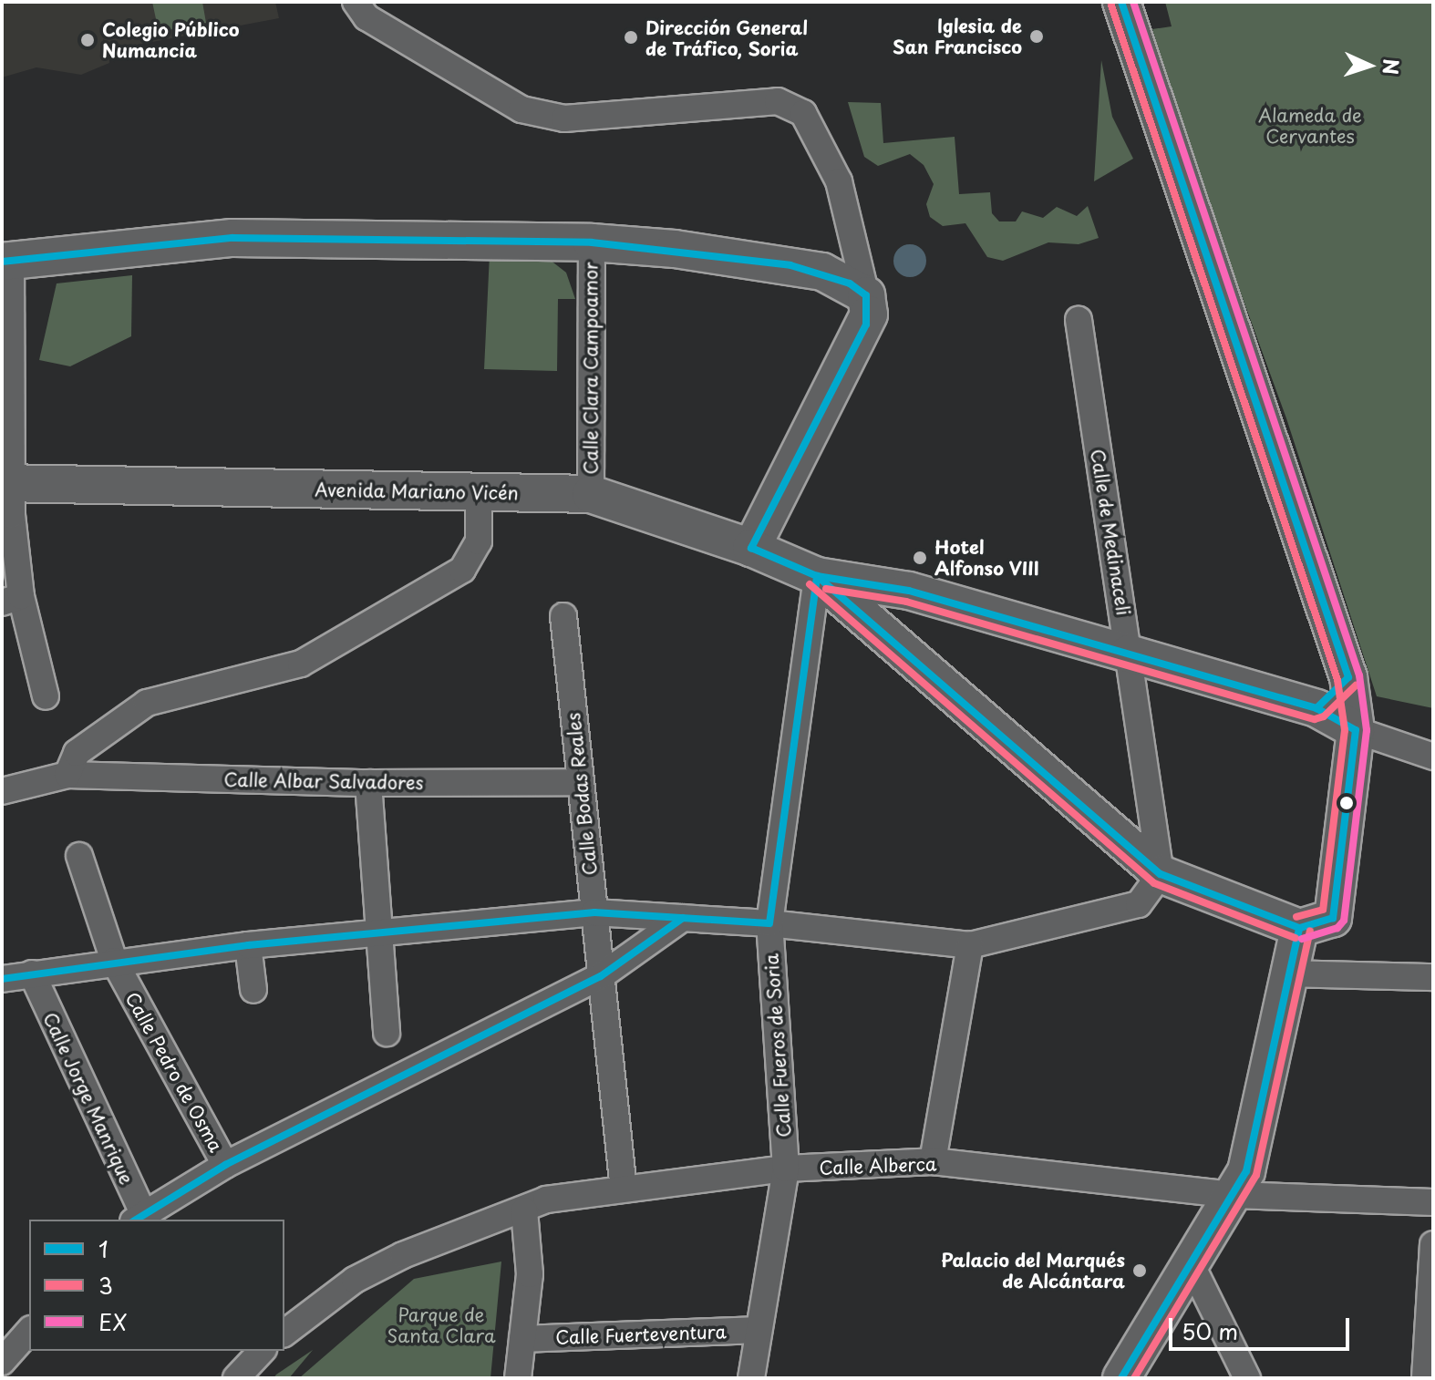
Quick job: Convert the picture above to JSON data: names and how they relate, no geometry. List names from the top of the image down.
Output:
{
  "streets": {
    "street": [
      "Calle Clara Campoamor",
      "Avenida Mariano Vicén",
      "Calle de Medinaceli",
      "Calle Albar Salvadores",
      "Calle Bodas Reales",
      "Calle Fueros de Soria",
      "Calle Pedro de Osma",
      "Calle Jorge Manrique",
      "Calle Alberca",
      "Calle Fuerteventura"
    ]
  },
  "crossings": [
    ["Calle Clara Campoamor", "Avenida Mariano Vicén"],
    ["Avenida Mariano Vicén", "Calle Fueros de Soria"],
    ["Calle Albar Salvadores", "Calle Bodas Reales"],
    ["Calle Bodas Reales", "Calle Alberca"],
    ["Calle Fueros de Soria", "Calle Alberca"],
    ["Calle Fueros de Soria", "Calle Fuerteventura"]
  ],
  "parks": ["Alameda de Cervantes", "Parque de Santa Clara"],
  "places": [
    "Iglesia de San Francisco",
    "Dirección General de Tráfico, Soria",
    "Colegio Público Numancia",
    "Hotel Alfonso VIII",
    "Palacio del Marqués de Alcántara"
  ],
  "lines": ["transit line 1", "transit line EX", "transit line 3"],
  "legend": ["1", "3", "EX"],
  "scale_bar": "50 m",
  "north": "right"
}
